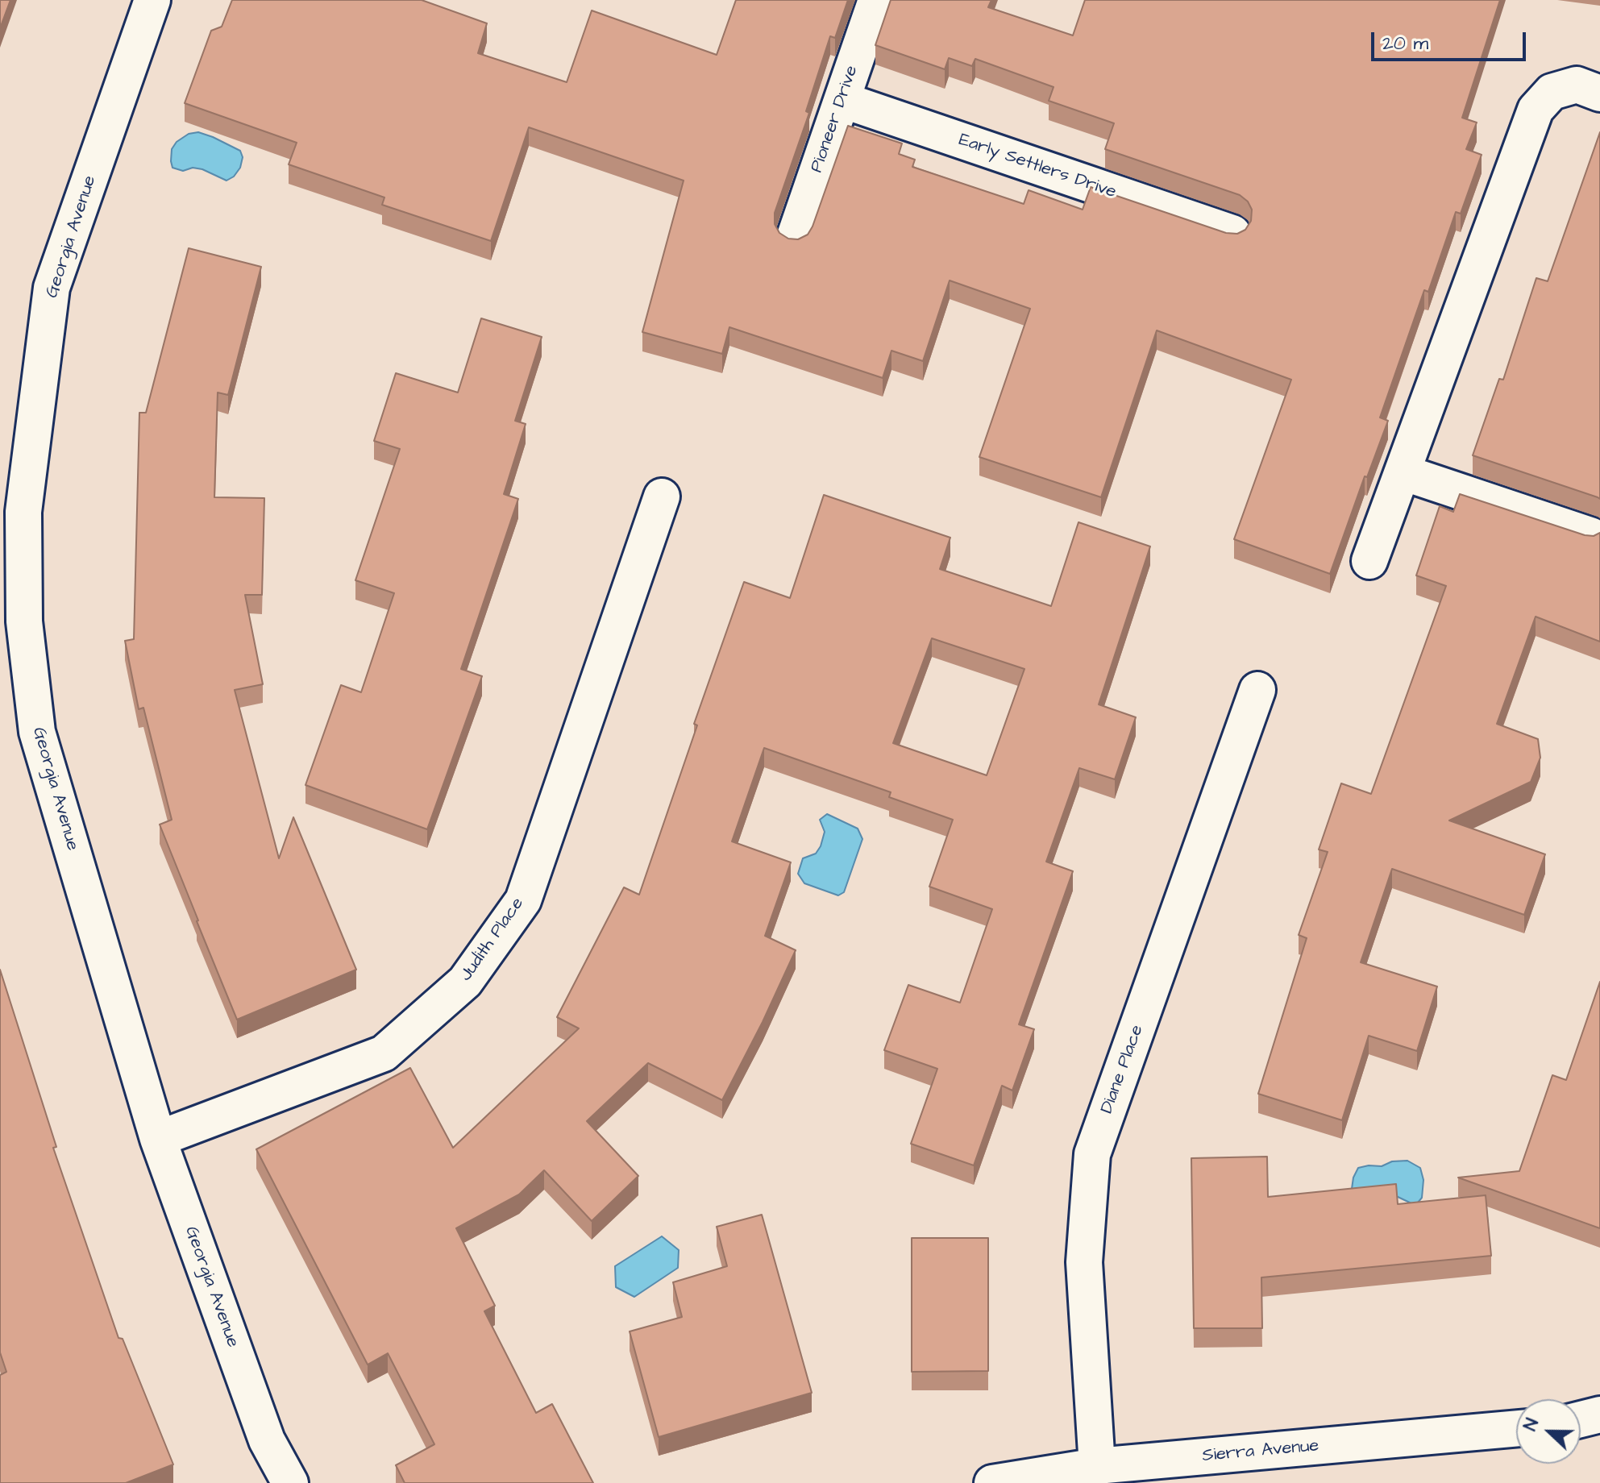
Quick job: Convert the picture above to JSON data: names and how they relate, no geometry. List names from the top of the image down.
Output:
{
  "streets": {
    "street": [
      "Pioneer Drive",
      "Early Settlers Drive",
      "Georgia Avenue",
      "Judith Place",
      "Diane Place",
      "Sierra Avenue"
    ]
  },
  "crossings": [
    ["Pioneer Drive", "Early Settlers Drive"],
    ["Georgia Avenue", "Judith Place"],
    ["Diane Place", "Sierra Avenue"]
  ],
  "scale_bar": "20 m",
  "north": "left"
}
